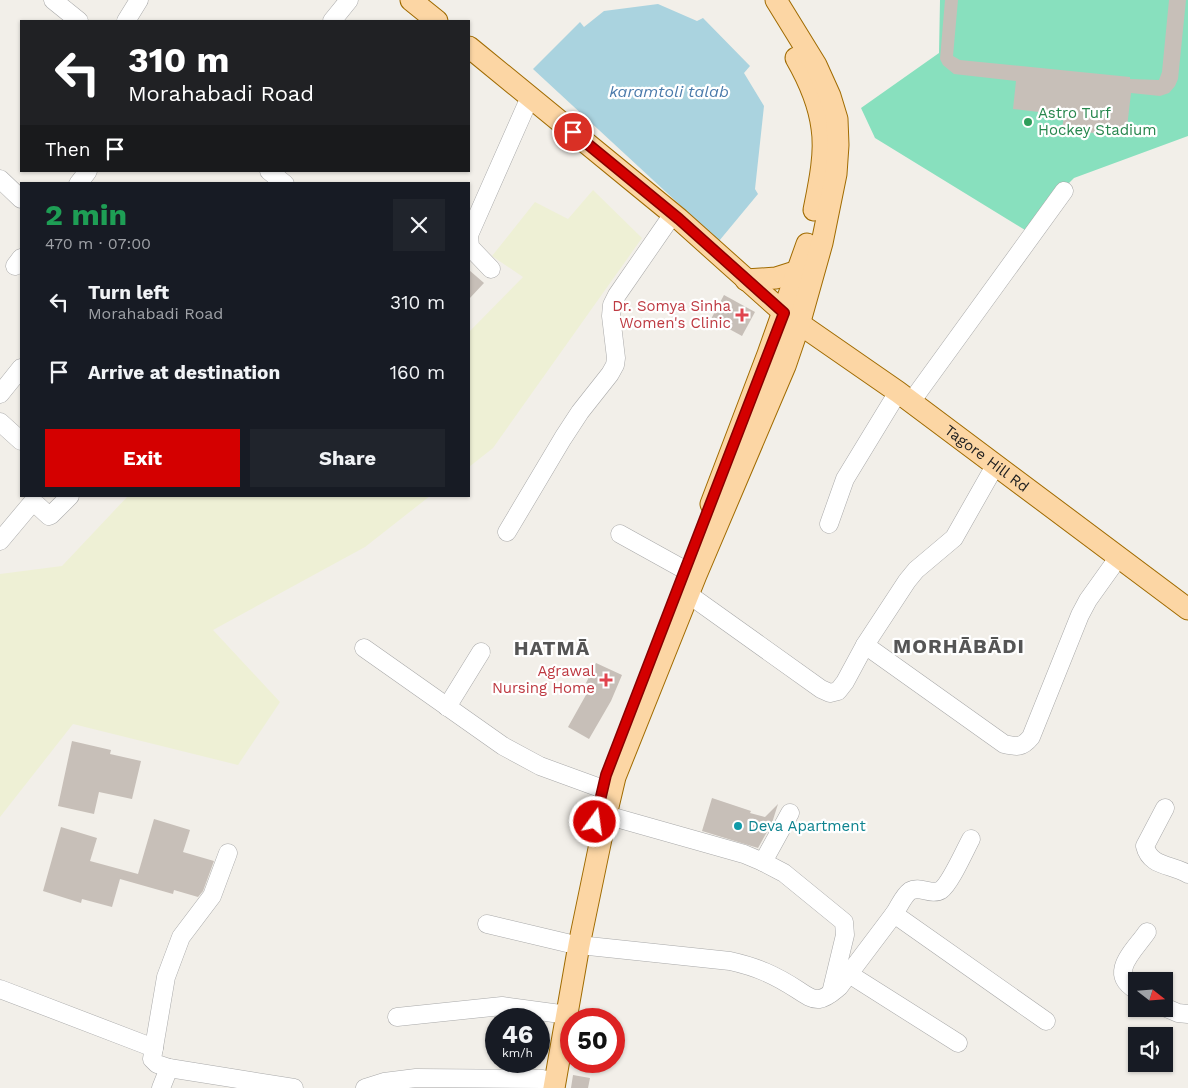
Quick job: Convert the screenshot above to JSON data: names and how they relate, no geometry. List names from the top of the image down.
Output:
{
  "streets": {
    "main road": ["Tagore Hill Rd"]
  },
  "districts": ["MORHĀBĀDI", "HATMĀ"],
  "water": ["karamtoli talab"],
  "places": {
    "other": ["Astro Turf Hockey Stadium", "Deva Apartment"],
    "health": ["Dr. Somya Sinha Women's Clinic", "Agrawal Nursing Home"]
  },
  "north": "right",
  "page": {
    "turn": ["310 m", "Morahabadi Road"],
    "then": "Then",
    "heading": ["2 min", "470 m · 07:00"],
    "list": [
      {
        "name": "Turn left",
        "note": "Morahabadi Road",
        "value": "310 m"
      },
      {
        "name": "Arrive at destination",
        "value": "160 m"
      }
    ],
    "buttons": ["Exit", "Share"],
    "speed": "46 km/h",
    "limit": "50"
  }
}
